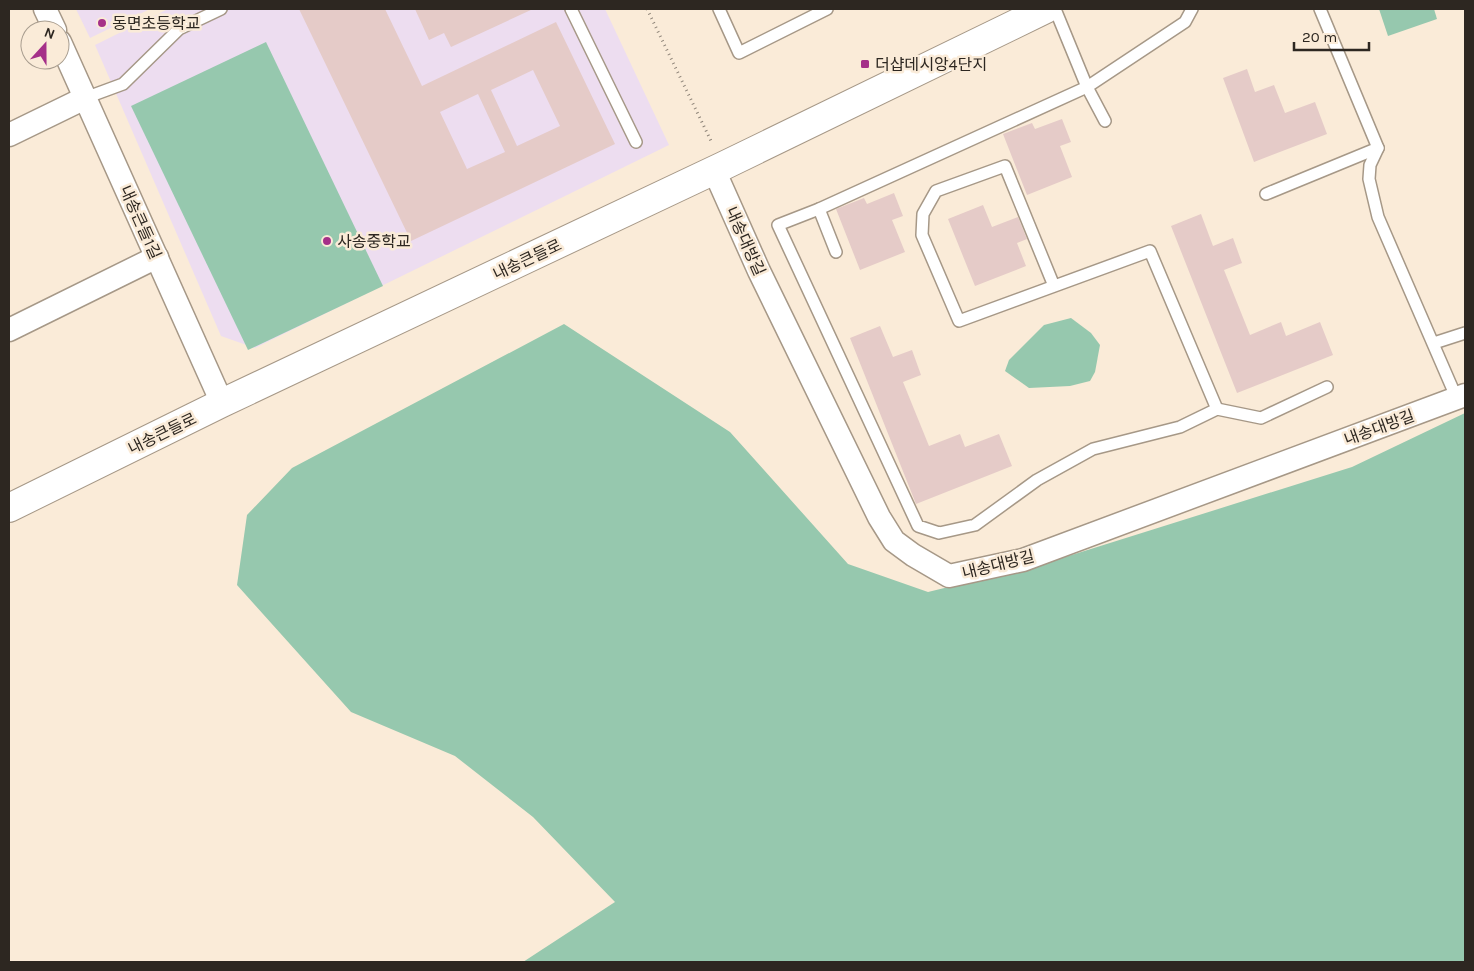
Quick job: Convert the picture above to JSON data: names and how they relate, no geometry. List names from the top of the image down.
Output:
{
  "streets": {
    "street": ["내송큰들1길", "내송대방길", "내송큰들로"]
  },
  "crossings": [
    ["내송큰들1길", "내송큰들로"],
    ["내송대방길", "내송큰들로"]
  ],
  "places": {
    "other": ["동면초등학교", "사송중학교"],
    "transit": ["더샵데시앙4단지"]
  },
  "scale_bar": "20 m",
  "north": "top"
}
